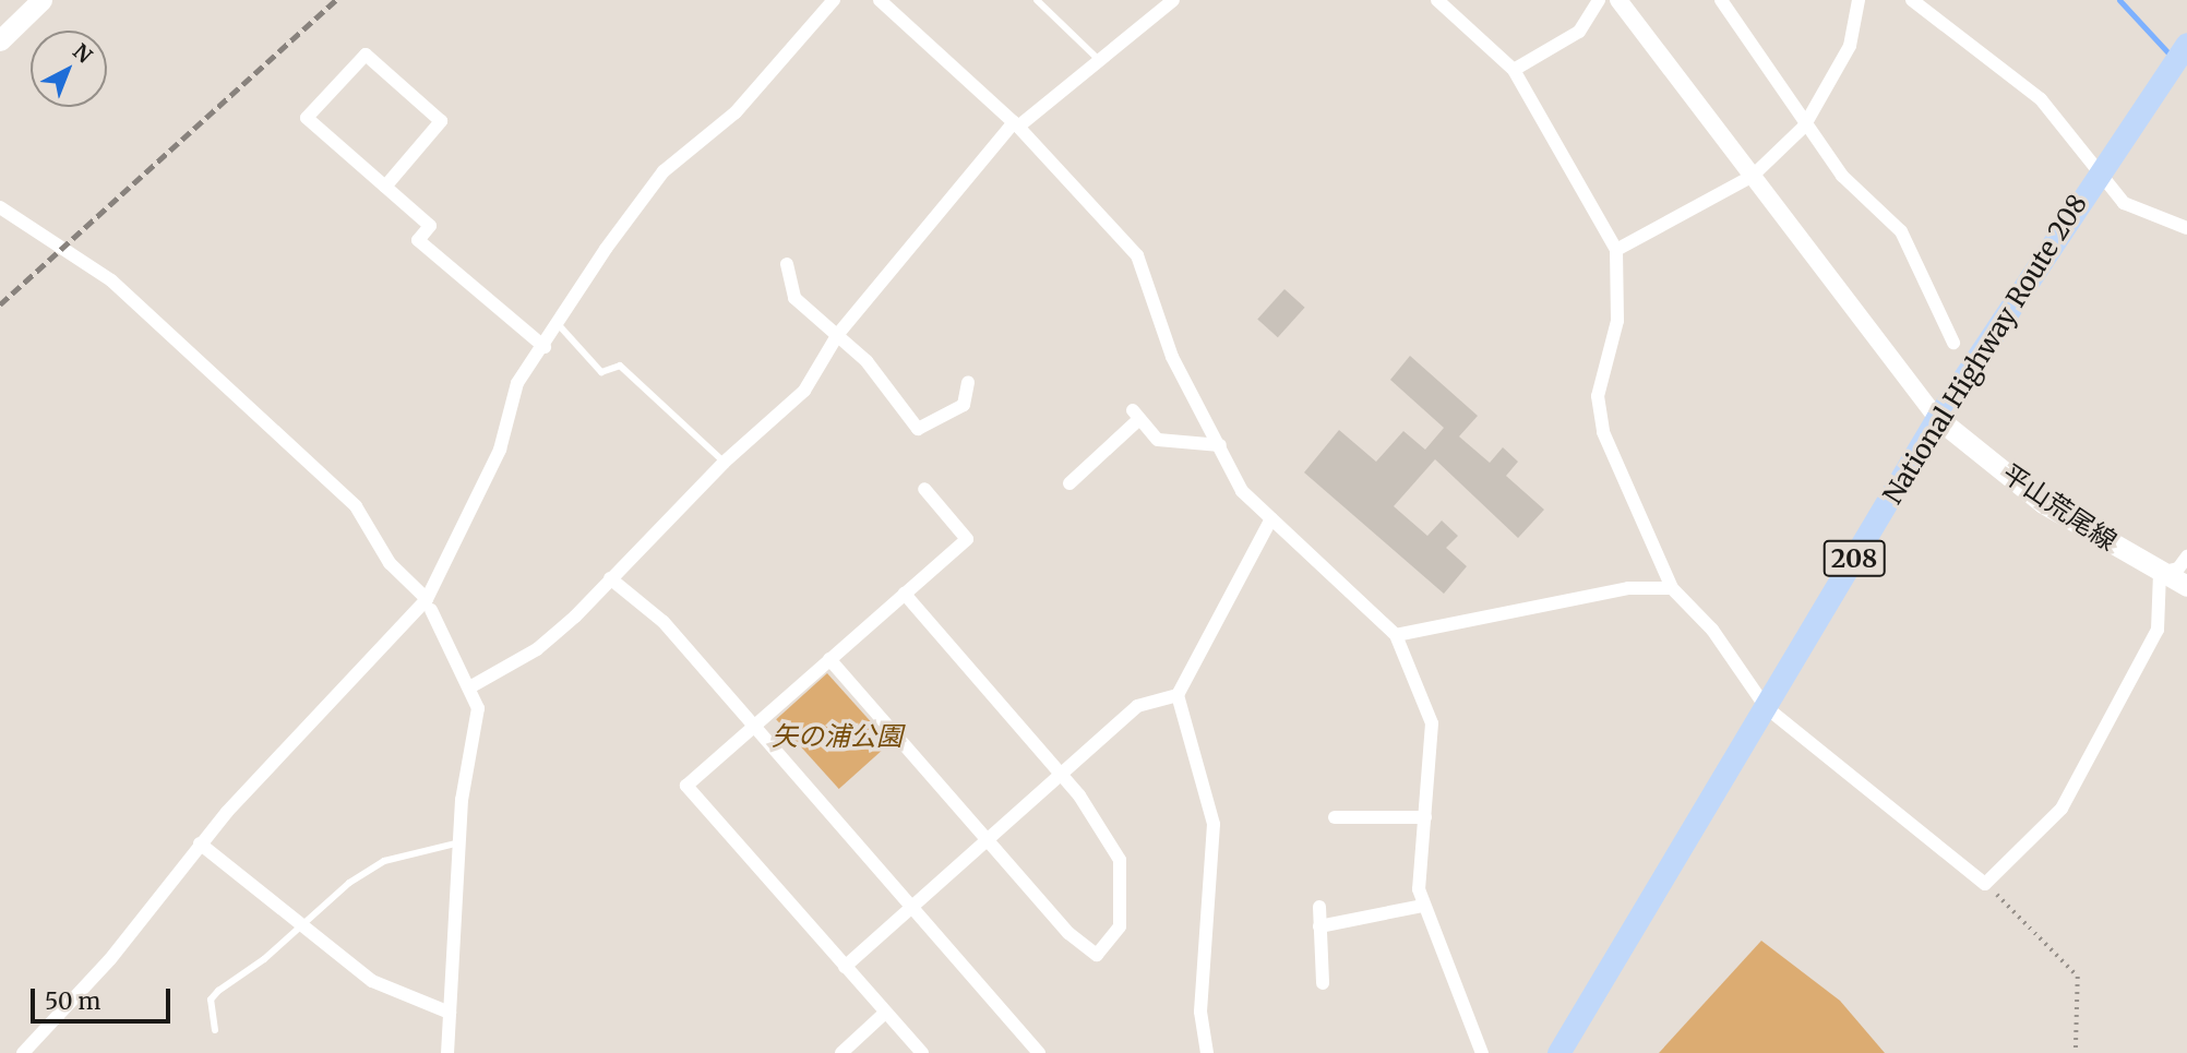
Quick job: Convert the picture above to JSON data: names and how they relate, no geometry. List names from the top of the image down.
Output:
{
  "streets": {
    "highway": ["National Highway Route 208", "208"],
    "main road": ["平山荒尾線"]
  },
  "crossings": [
    ["National Highway Route 208", "平山荒尾線"]
  ],
  "parks": ["矢の浦公園"],
  "scale_bar": "50 m",
  "north": "top right"
}
